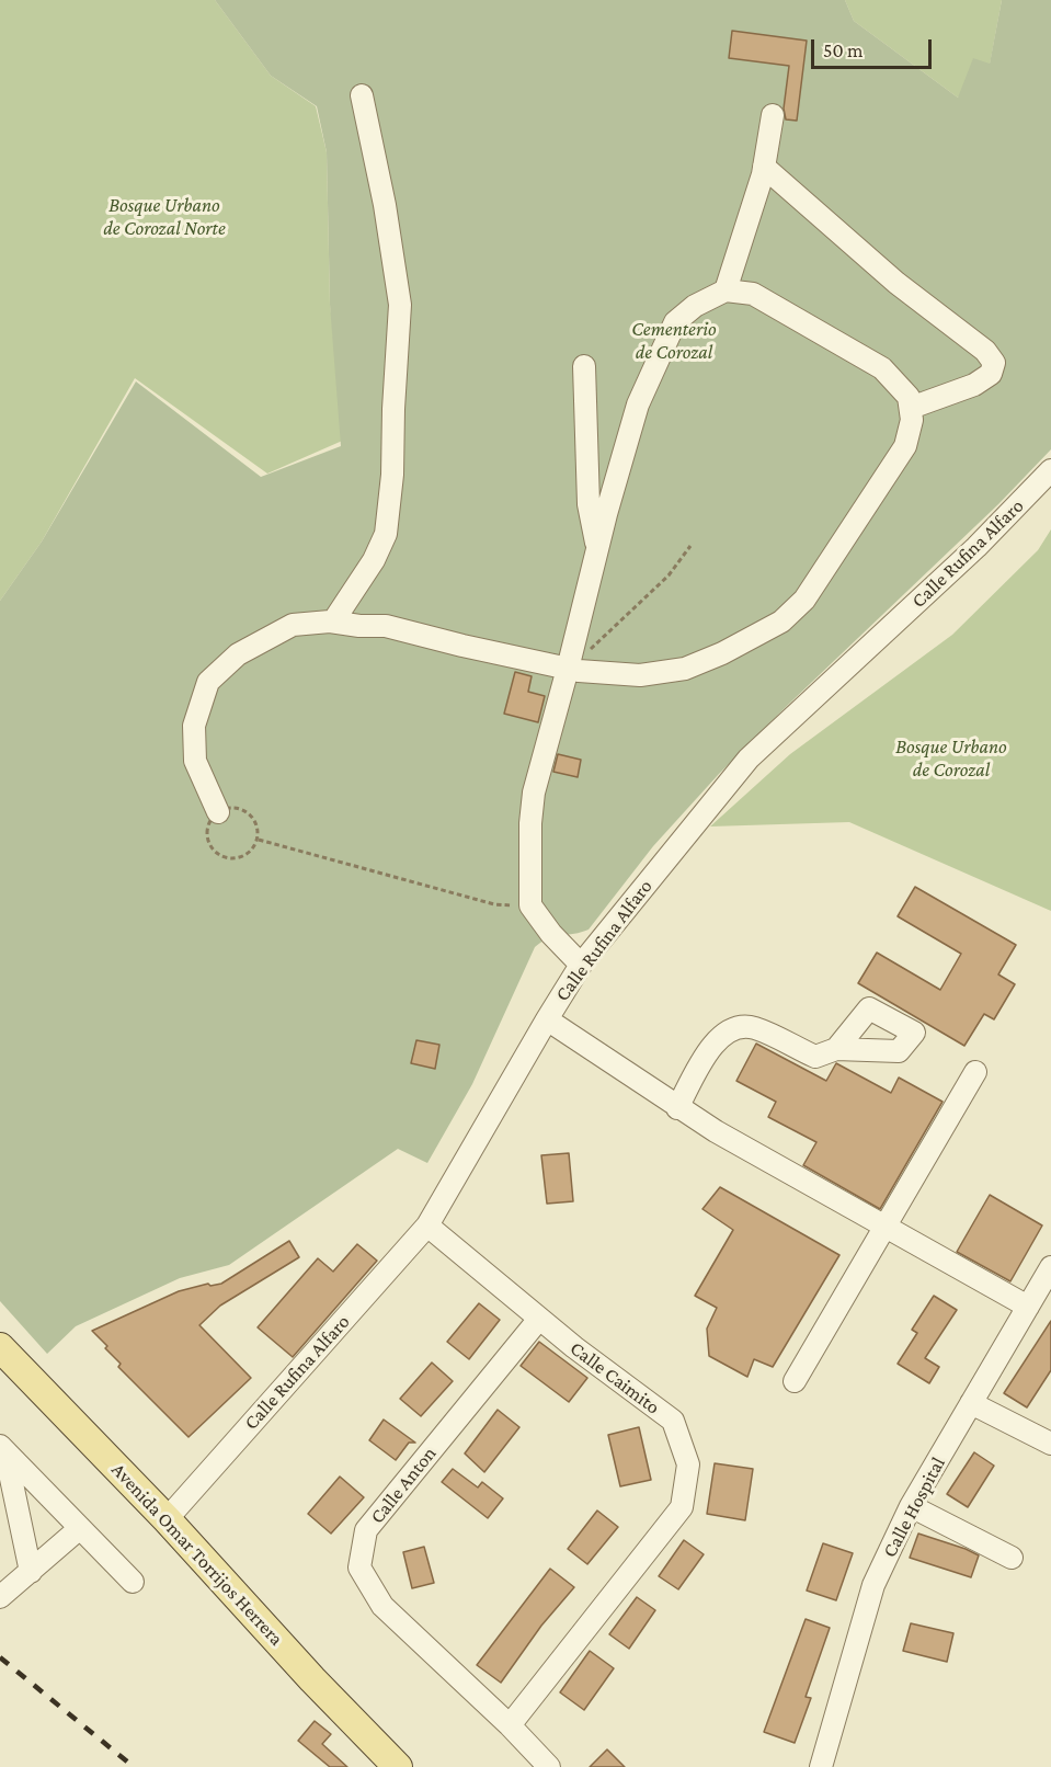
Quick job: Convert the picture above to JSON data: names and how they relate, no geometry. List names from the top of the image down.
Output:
{
  "streets": {
    "main road": ["Avenida Omar Torrijos Herrera"],
    "street": [
      "Calle Rufina Alfaro",
      "Calle Caimito",
      "Calle Anton",
      "Calle Hospital"
    ]
  },
  "crossings": [
    ["Calle Rufina Alfaro", "Calle Caimito"],
    ["Calle Rufina Alfaro", "Avenida Omar Torrijos Herrera"],
    ["Calle Caimito", "Calle Anton"]
  ],
  "parks": ["Bosque Urbano de Corozal Norte", "Cementerio de Corozal", "Bosque Urbano de Corozal"],
  "scale_bar": "50 m"
}
